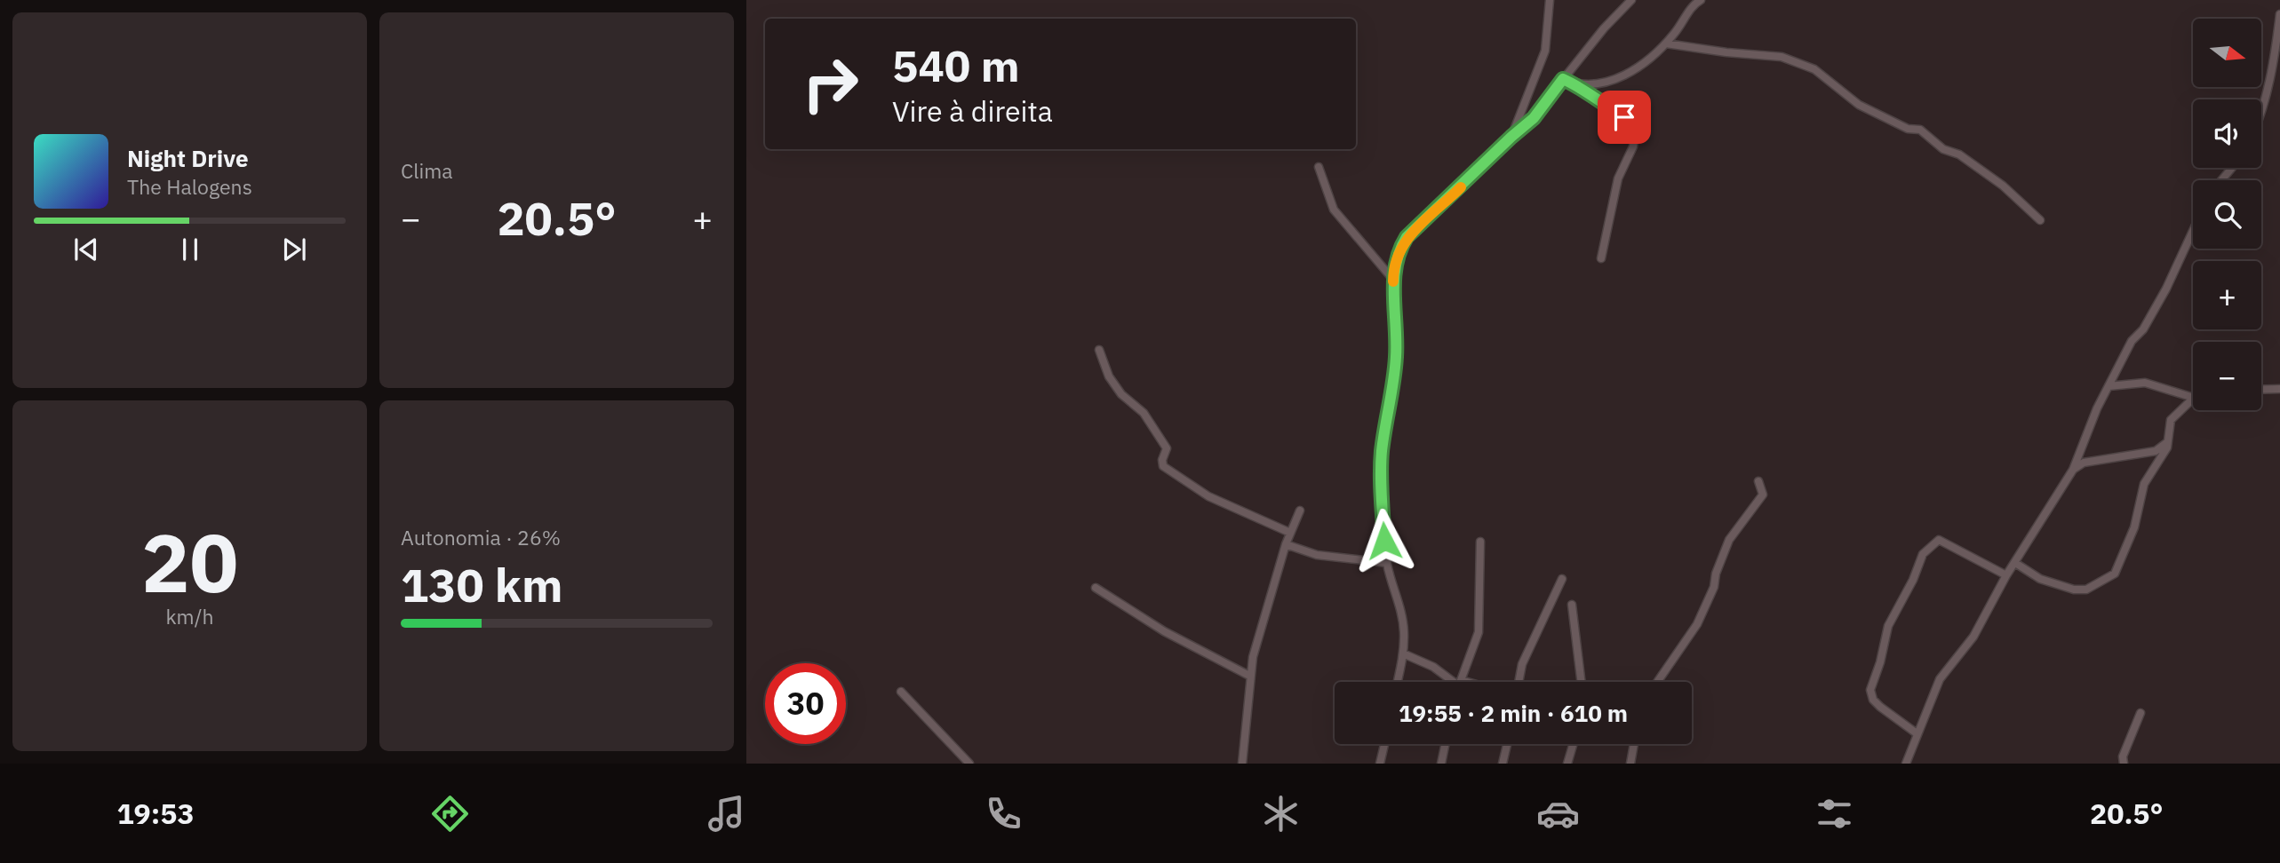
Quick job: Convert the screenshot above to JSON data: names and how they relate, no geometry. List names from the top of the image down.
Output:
{
  "north": "right",
  "page": {
    "tile": [
      "Clima",
      ["20", "km/h"],
      ["Autonomia · 26%", "130 km"]
    ],
    "map_buttons": ["+", "−"],
    "turn": ["540 m", "Vire à direita"],
    "song": ["Night Drive", "The Halogens"],
    "heat": ["−", "20.5°", "+"],
    "limit": "30",
    "trip": "19:55 · 2 min · 610 m",
    "tabs": ["19:53", "20.5°"]
  }
}
